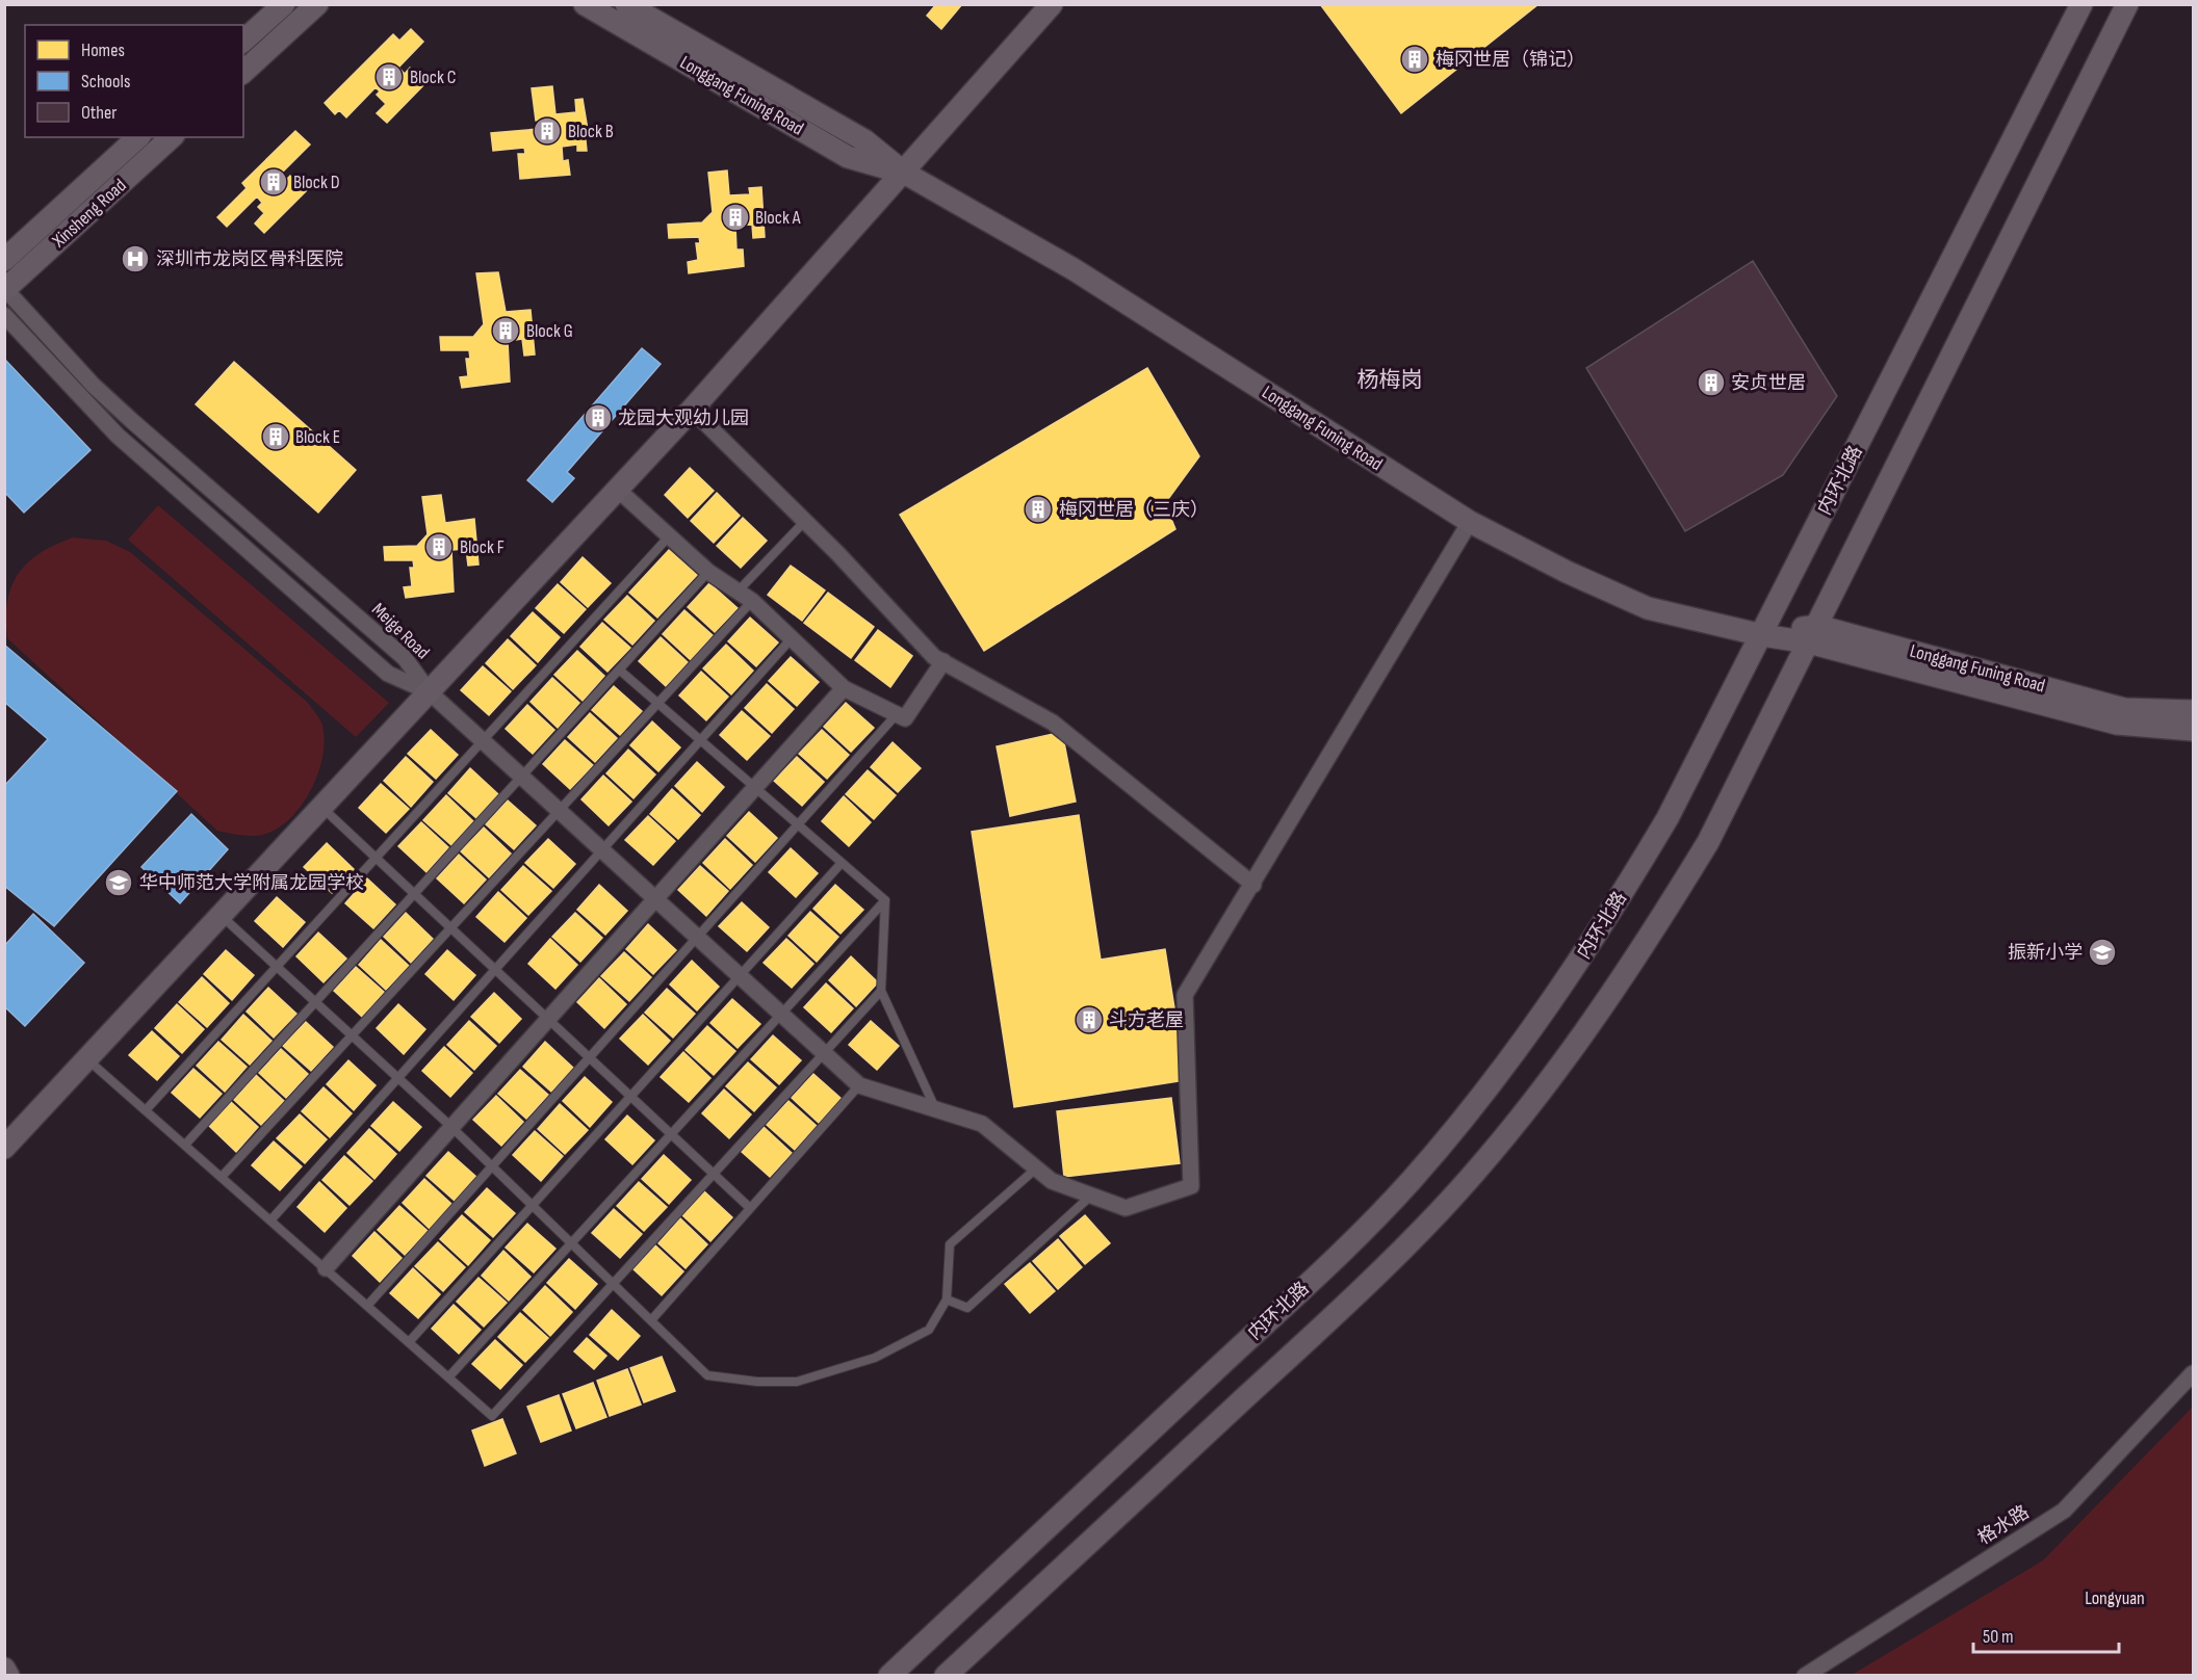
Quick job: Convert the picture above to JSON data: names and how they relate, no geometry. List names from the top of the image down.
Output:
{
  "streets": {
    "main road": ["Longgang Funing Road", "Xinsheng Road", "内环北路"],
    "street": ["Meige Road", "格水路"]
  },
  "crossings": [
    ["Longgang Funing Road", "内环北路"],
    ["Xinsheng Road", "Meige Road"]
  ],
  "districts": ["杨梅岗"],
  "parks": ["Longyuan"],
  "places": {
    "building": [
      "梅冈世居（锦记）",
      "Block C",
      "Block B",
      "Block D",
      "Block A",
      "Block G",
      "安贞世居",
      "龙园大观幼儿园",
      "Block E",
      "梅冈世居（三庆）",
      "Block F",
      "斗方老屋"
    ],
    "hospital": ["深圳市龙岗区骨科医院"],
    "school or university": ["华中师范大学附属龙园学校", "振新小学"]
  },
  "legend": ["Homes", "Schools", "Other"],
  "scale_bar": "50 m"
}
